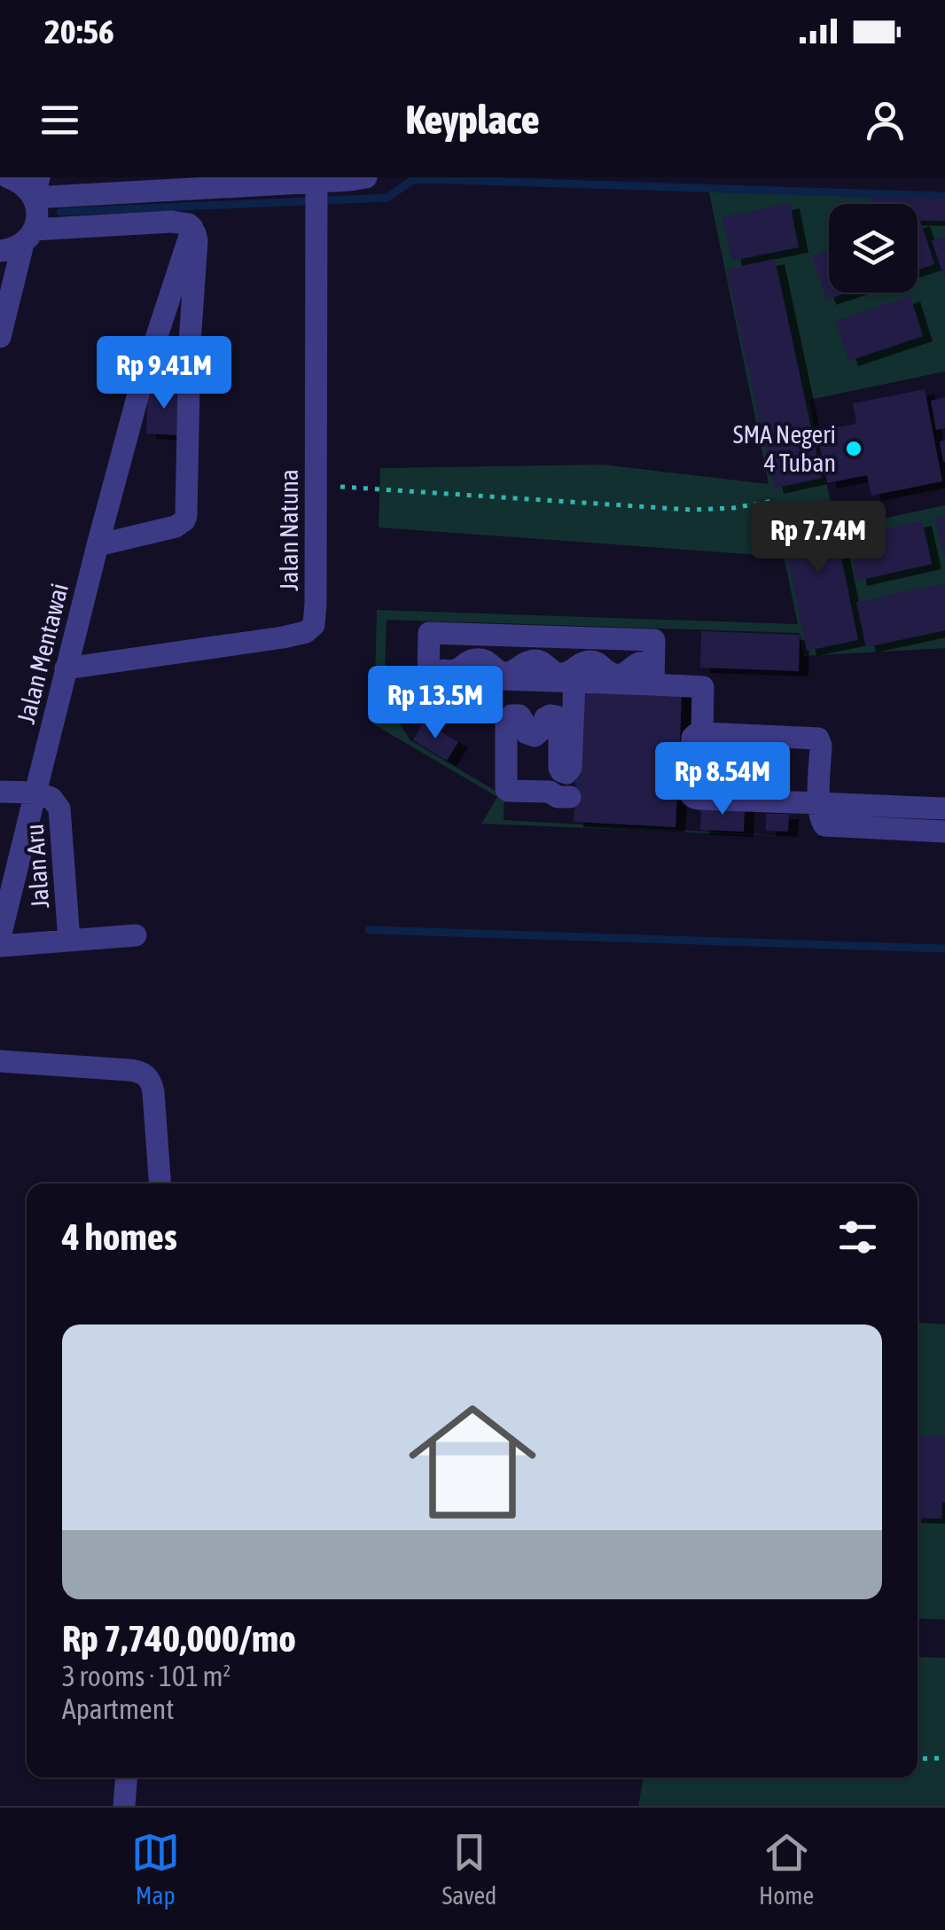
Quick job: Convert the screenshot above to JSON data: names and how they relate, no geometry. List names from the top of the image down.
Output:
{
  "streets": {
    "street": ["Jalan Natuna", "Jalan Mentawai", "Jalan Aru"]
  },
  "crossings": [
    ["Jalan Natuna", "Jalan Mentawai"],
    ["Jalan Mentawai", "Jalan Aru"]
  ],
  "places": ["SMA Negeri 4 Tuban"],
  "page": {
    "status": "20:56",
    "header": "Keyplace",
    "price": [
      "Rp 9.41M",
      "Rp 7.74M",
      "Rp 13.5M",
      "Rp 8.54M"
    ],
    "heading": "4 homes",
    "list": [
      {
        "name": "Rp 7,740,000/mo",
        "note": "3 rooms · 101 m² · Apartment"
      }
    ],
    "tabs": ["Map", "Saved", "Home"]
  }
}
